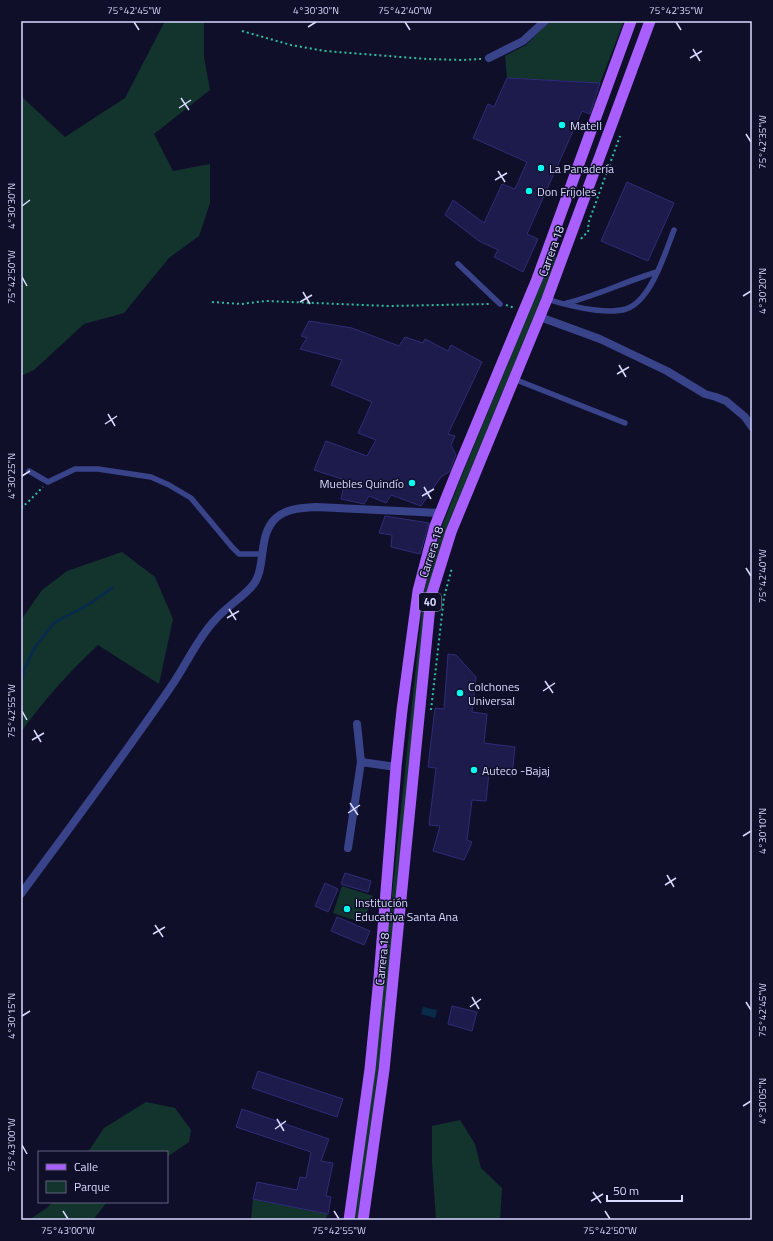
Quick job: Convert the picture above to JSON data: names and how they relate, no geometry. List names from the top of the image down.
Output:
{
  "streets": {
    "main road": ["Carrera 18", "40"]
  },
  "places": [
    "Matell",
    "La Panadería",
    "Don Fríjoles",
    "Muebles Quindío",
    "Colchones Universal",
    "Auteco -Bajaj",
    "Institución Educativa Santa Ana"
  ],
  "legend": ["Calle", "Parque"],
  "scale_bar": "50 m",
  "coordinates": [
    "75°42'45\"W",
    "4°30'30\"N",
    "75°42'40\"W",
    "75°42'35\"W",
    "75°42'50\"W",
    "4°30'20\"N",
    "4°30'25\"N",
    "75°42'55\"W",
    "4°30'10\"N",
    "4°30'15\"N",
    "4°30'05\"N",
    "75°43'00\"W"
  ]
}
